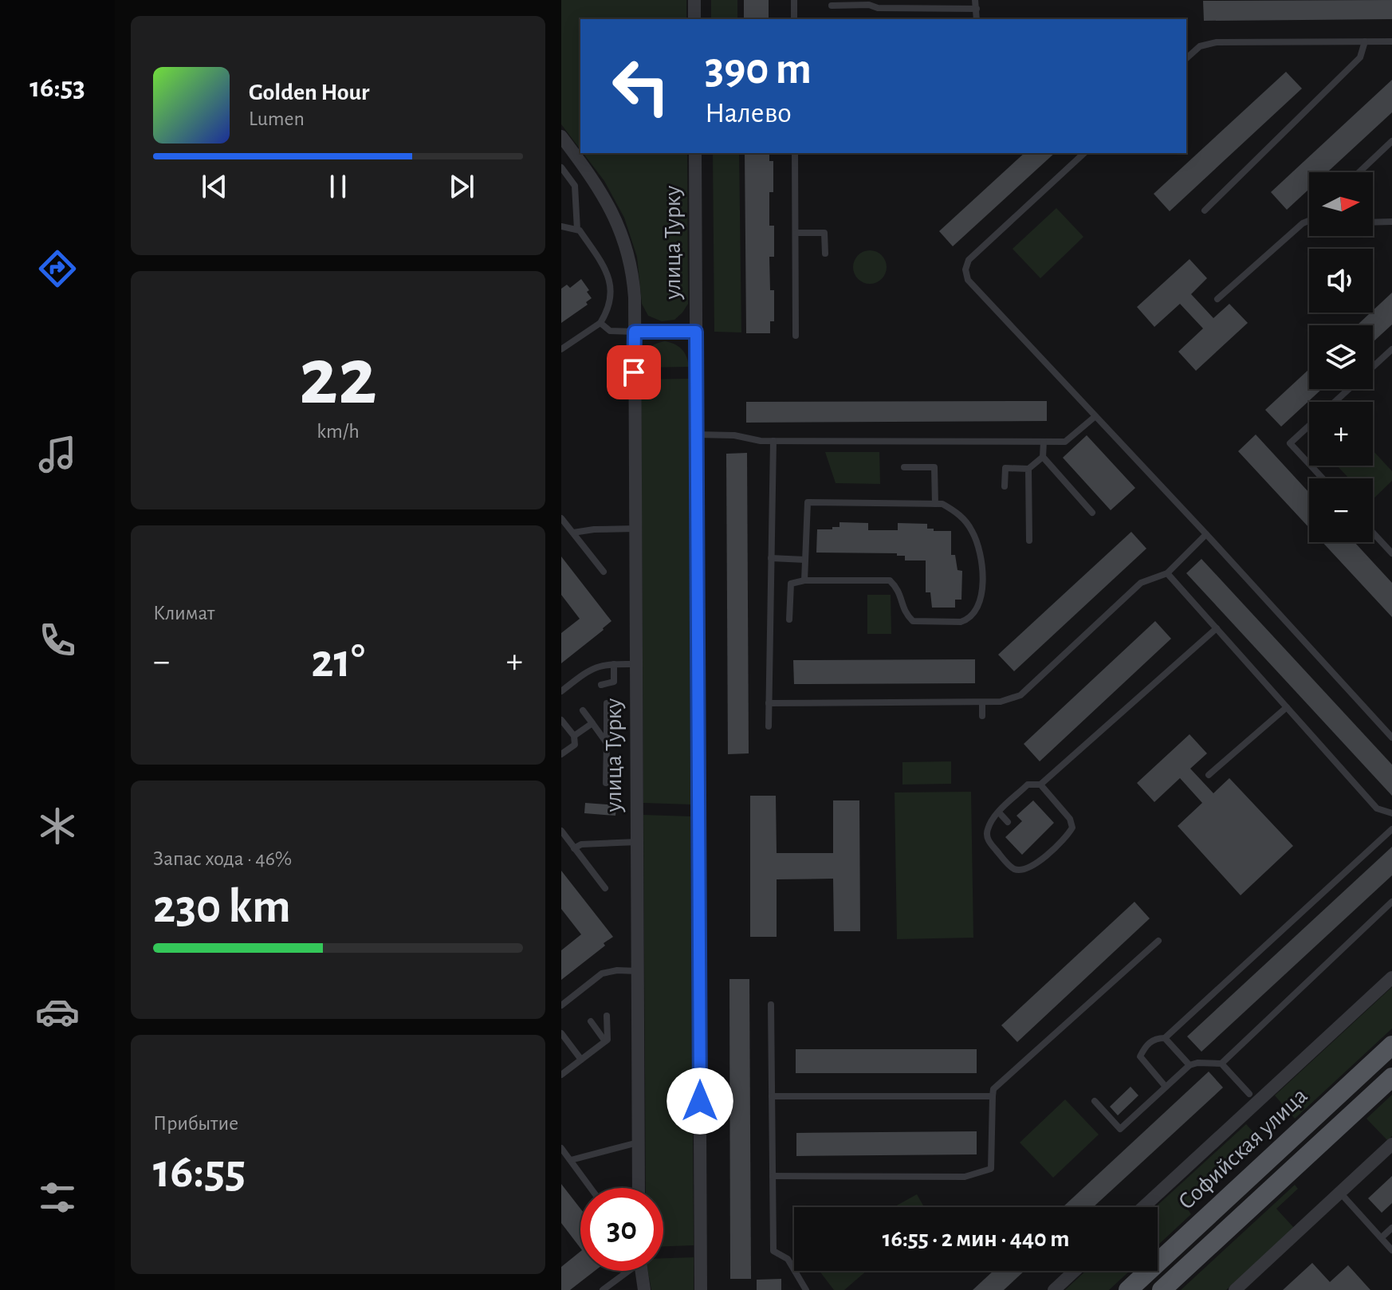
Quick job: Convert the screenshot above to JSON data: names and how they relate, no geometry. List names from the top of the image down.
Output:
{
  "streets": {
    "main road": ["Софийская улица"],
    "street": ["улица Турку"]
  },
  "north": "right",
  "page": {
    "tabs": "16:53",
    "turn": ["390 m", "Налево"],
    "song": ["Golden Hour", "Lumen"],
    "map_buttons": ["+", "−"],
    "tile": [
      ["22", "km/h"],
      "Климат",
      ["Запас хода · 46%", "230 km"],
      ["Прибытие", "16:55"]
    ],
    "heat": ["−", "21°", "+"],
    "limit": "30",
    "trip": "16:55 · 2 мин · 440 m"
  }
}
